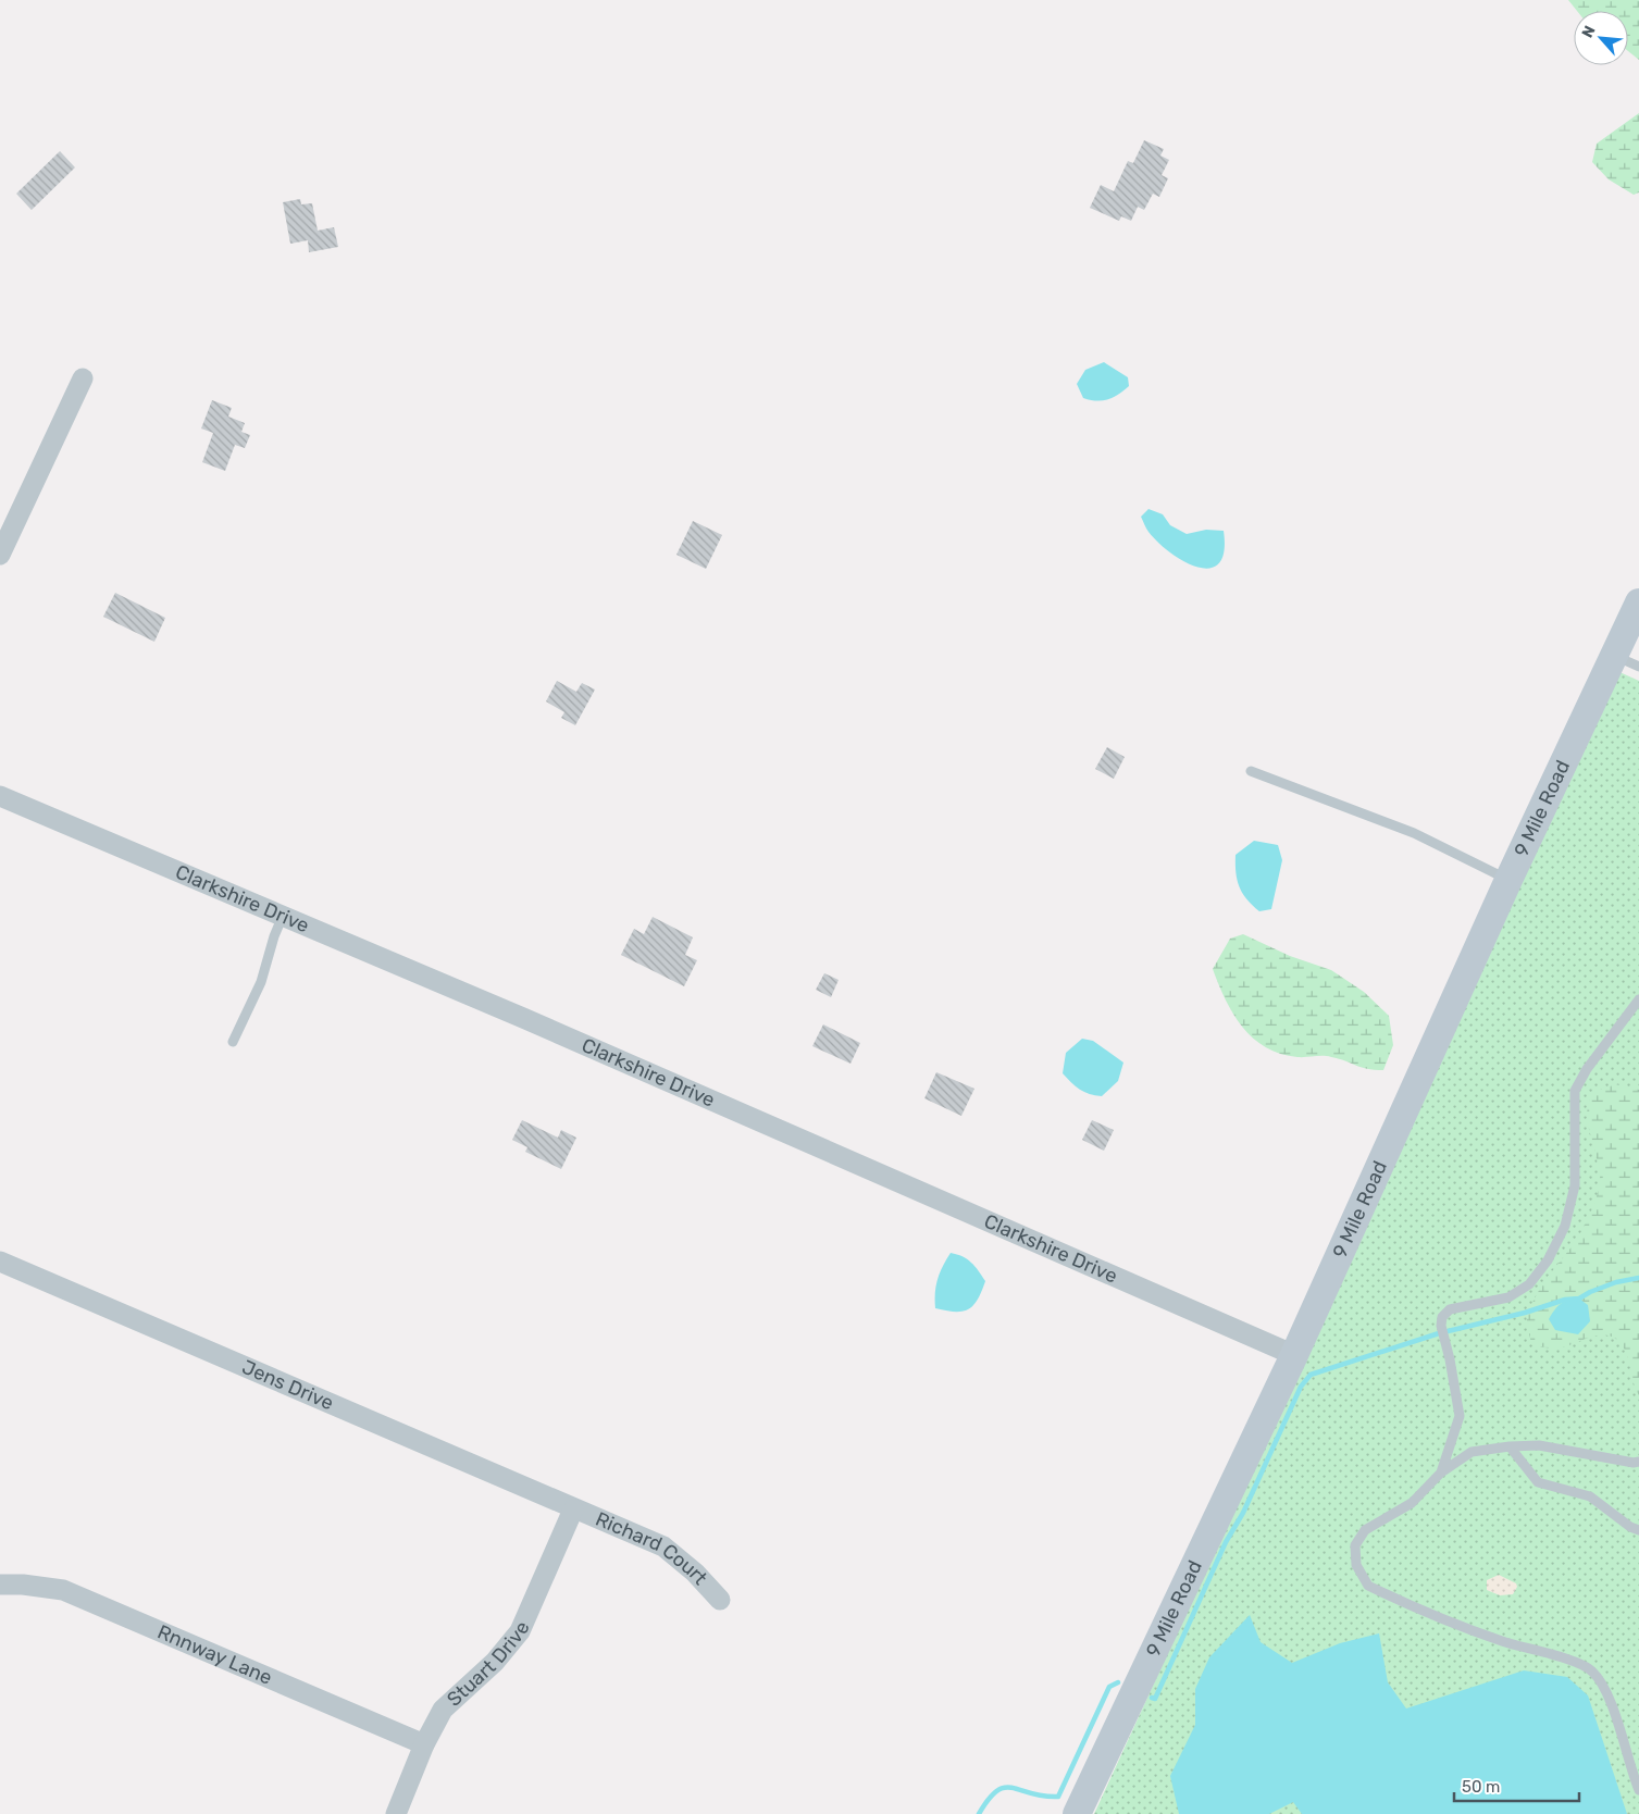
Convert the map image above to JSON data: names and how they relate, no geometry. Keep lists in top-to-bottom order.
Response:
{
  "streets": {
    "street": [
      "9 Mile Road",
      "Clarkshire Drive",
      "Jens Drive",
      "Richard Court",
      "Rnnway Lane",
      "Stuart Drive"
    ]
  },
  "crossings": [
    ["9 Mile Road", "Clarkshire Drive"],
    ["Jens Drive", "Richard Court"],
    ["Jens Drive", "Stuart Drive"],
    ["Richard Court", "Stuart Drive"],
    ["Rnnway Lane", "Stuart Drive"]
  ],
  "scale_bar": "50 m",
  "north": "top left"
}
